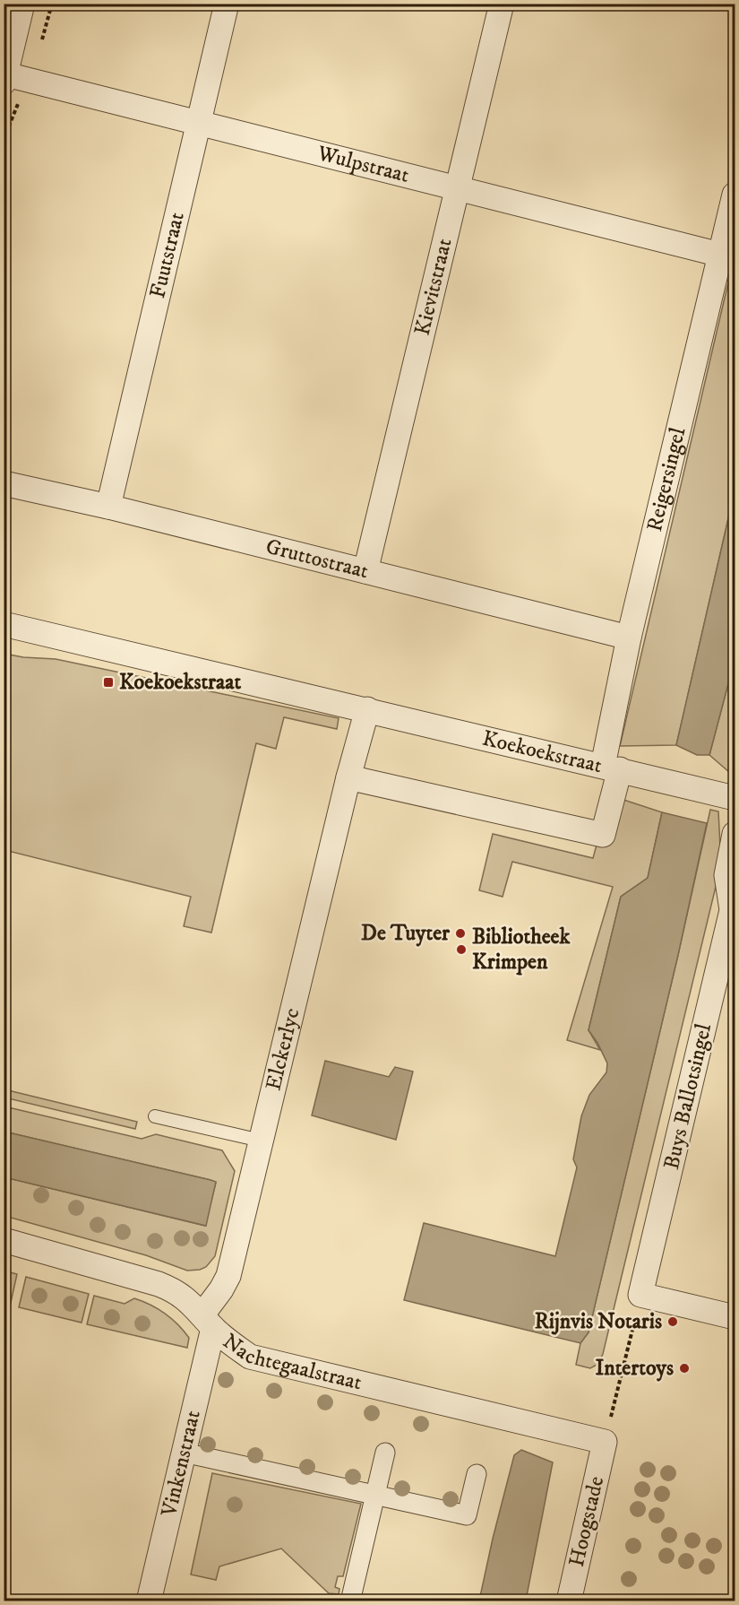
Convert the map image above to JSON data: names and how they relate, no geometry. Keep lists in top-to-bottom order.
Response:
{
  "streets": {
    "street": [
      "Wulpstraat",
      "Fuutstraat",
      "Kievitstraat",
      "Reigersingel",
      "Gruttostraat",
      "Koekoekstraat",
      "Elckerlyc",
      "Buys Ballotsingel",
      "Nachtegaalstraat",
      "Vinkenstraat",
      "Hoogstade"
    ]
  },
  "crossings": [
    ["Wulpstraat", "Fuutstraat"],
    ["Wulpstraat", "Kievitstraat"],
    ["Wulpstraat", "Reigersingel"],
    ["Fuutstraat", "Gruttostraat"],
    ["Kievitstraat", "Gruttostraat"],
    ["Reigersingel", "Gruttostraat"],
    ["Reigersingel", "Koekoekstraat"],
    ["Koekoekstraat", "Elckerlyc"],
    ["Elckerlyc", "Nachtegaalstraat"],
    ["Elckerlyc", "Vinkenstraat"],
    ["Nachtegaalstraat", "Vinkenstraat"],
    ["Nachtegaalstraat", "Hoogstade"]
  ],
  "places": {
    "transit": ["Koekoekstraat"],
    "other": [
      "De Tuyter",
      "Bibliotheek Krimpen",
      "Rijnvis Notaris",
      "Intertoys"
    ]
  }
}
